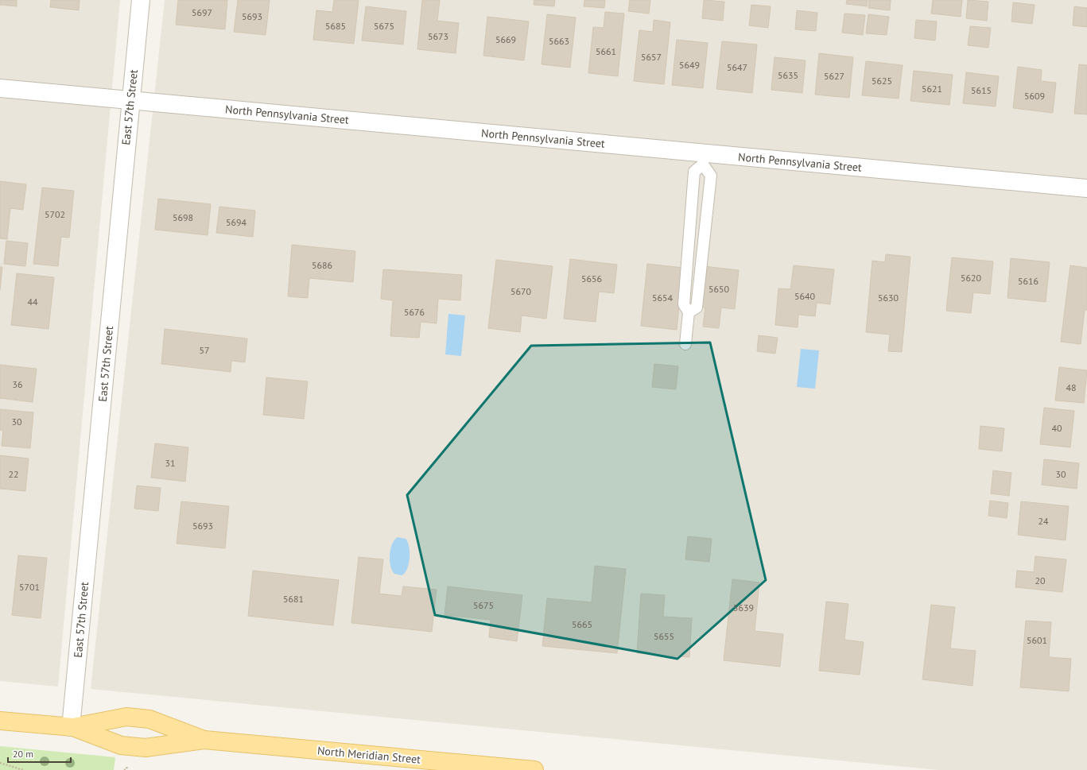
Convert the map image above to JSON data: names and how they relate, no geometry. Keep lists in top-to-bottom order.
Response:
{
  "streets": {
    "main road": ["North Meridian Street"],
    "street": ["East 57th Street", "North Pennsylvania Street"]
  },
  "crossings": [
    ["East 57th Street", "North Pennsylvania Street"],
    ["East 57th Street", "North Meridian Street"]
  ],
  "house_numbers": [
    "5697",
    "5693",
    "5685",
    "5675",
    "5673",
    "5669",
    "5663",
    "5661",
    "5657",
    "5649",
    "5647",
    "5635",
    "5627",
    "5625",
    "5621",
    "5615",
    "5609",
    "5702",
    "5698",
    "5694",
    "5686",
    "5620",
    "5656",
    "5616",
    "5650",
    "5670",
    "5640",
    "5654",
    "5630",
    "44",
    "5676",
    "57",
    "36",
    "48",
    "30",
    "40",
    "31",
    "22",
    "30",
    "24",
    "5693",
    "20",
    "5701",
    "5681",
    "5675",
    "5639",
    "5665",
    "5655",
    "5601"
  ],
  "scale_bar": "20 m"
}
